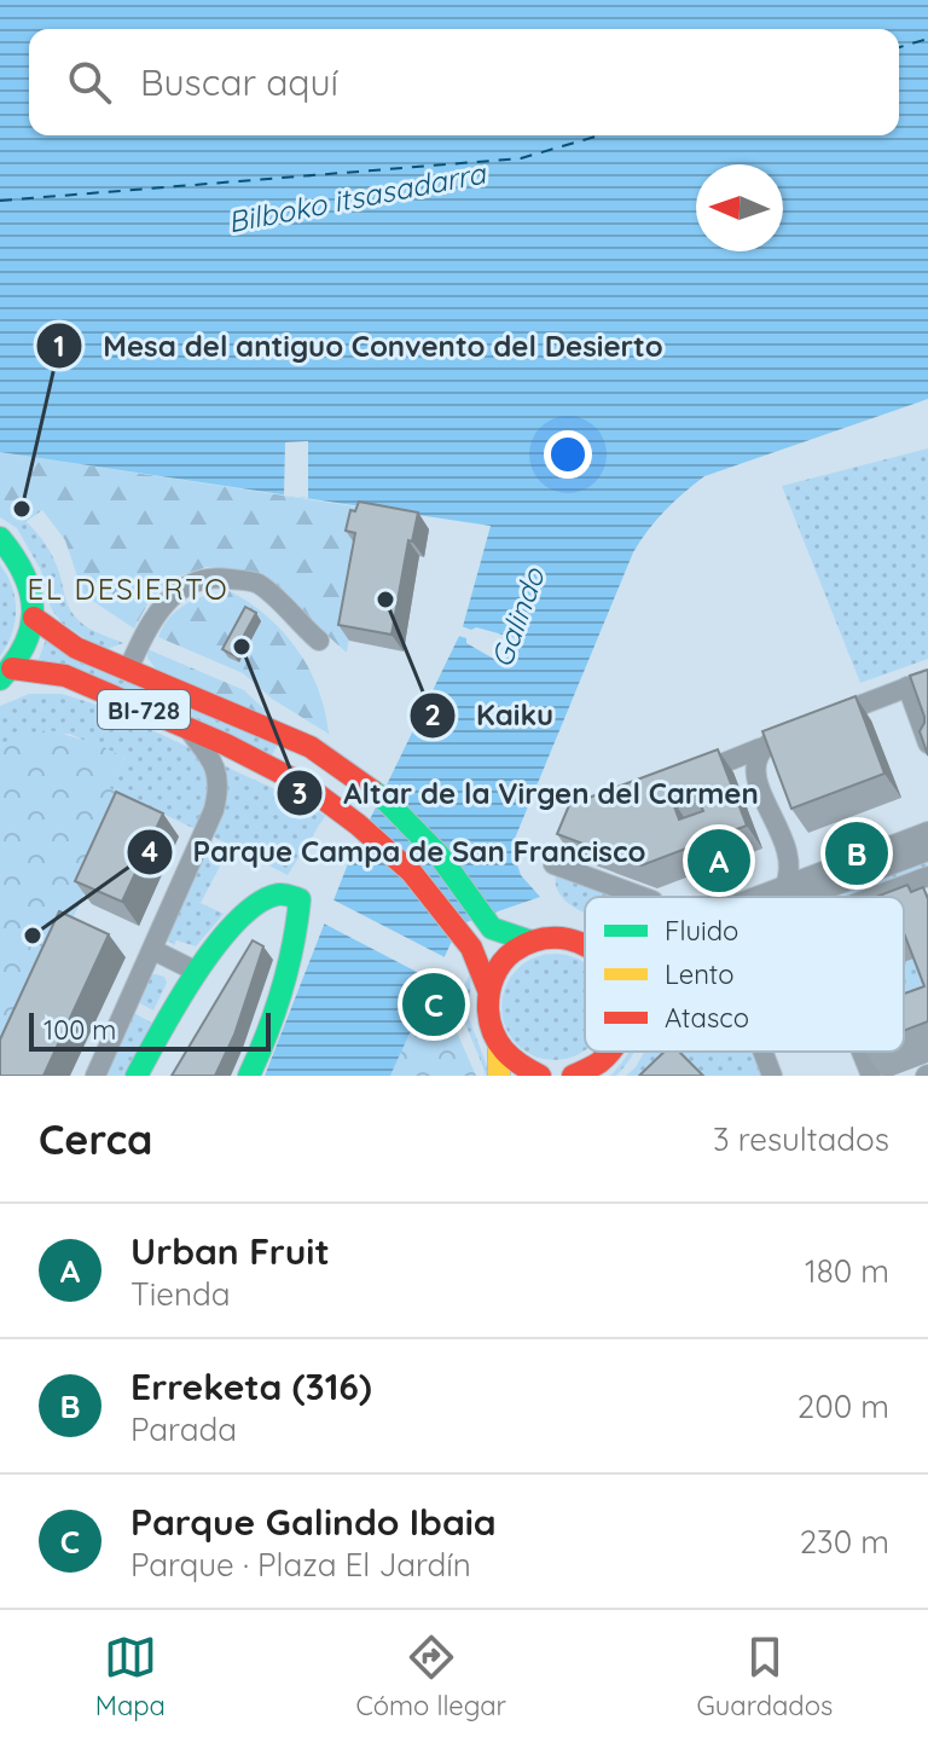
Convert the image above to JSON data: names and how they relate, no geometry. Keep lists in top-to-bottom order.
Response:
{
  "streets": {
    "main road": ["BI-728"]
  },
  "districts": ["EL DESIERTO"],
  "water": ["Bilboko itsasadarra", "Galindo"],
  "places": [
    "Mesa del antiguo Convento del Desierto",
    "Kaiku",
    "Altar de la Virgen del Carmen",
    "Parque Campa de San Francisco"
  ],
  "legend": ["Fluido", "Lento", "Atasco"],
  "scale_bar": "100 m",
  "north": "left",
  "page": {
    "search": "Buscar aquí",
    "pins": ["B", "A", "C"],
    "scale": "100 m",
    "heading": ["Cerca", "3 resultados"],
    "list": [
      {
        "mark": "A",
        "name": "Urban Fruit",
        "note": "Tienda",
        "value": "180 m"
      },
      {
        "mark": "B",
        "name": "Erreketa (316)",
        "note": "Parada",
        "value": "200 m"
      },
      {
        "mark": "C",
        "name": "Parque Galindo Ibaia",
        "note": "Parque · Plaza El Jardín",
        "value": "230 m"
      }
    ],
    "nav": ["Mapa", "Cómo llegar", "Guardados"]
  }
}
